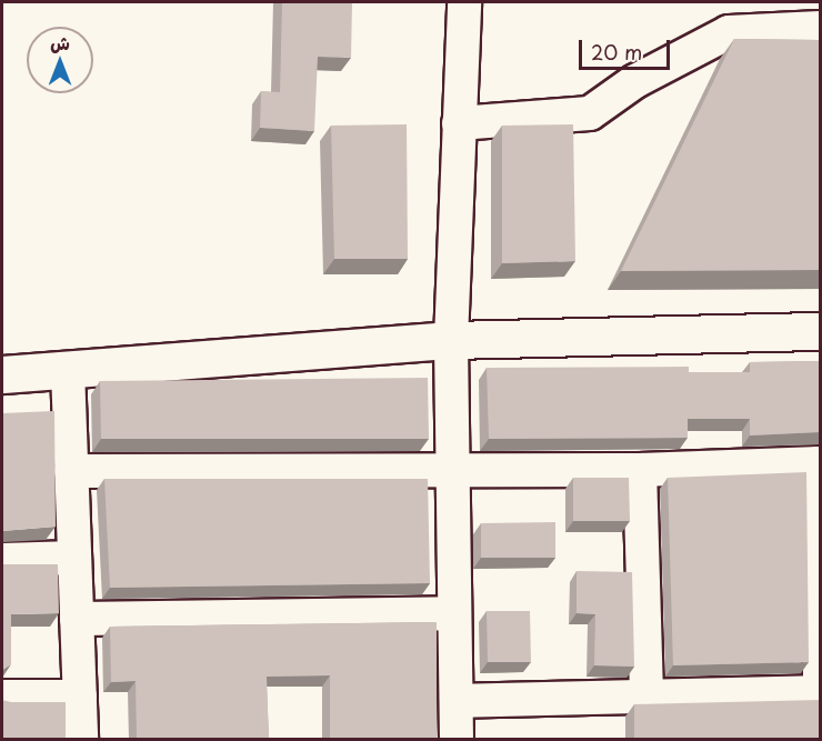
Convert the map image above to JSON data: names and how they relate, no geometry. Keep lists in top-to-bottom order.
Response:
{
  "scale_bar": "20 m",
  "north": "top"
}
